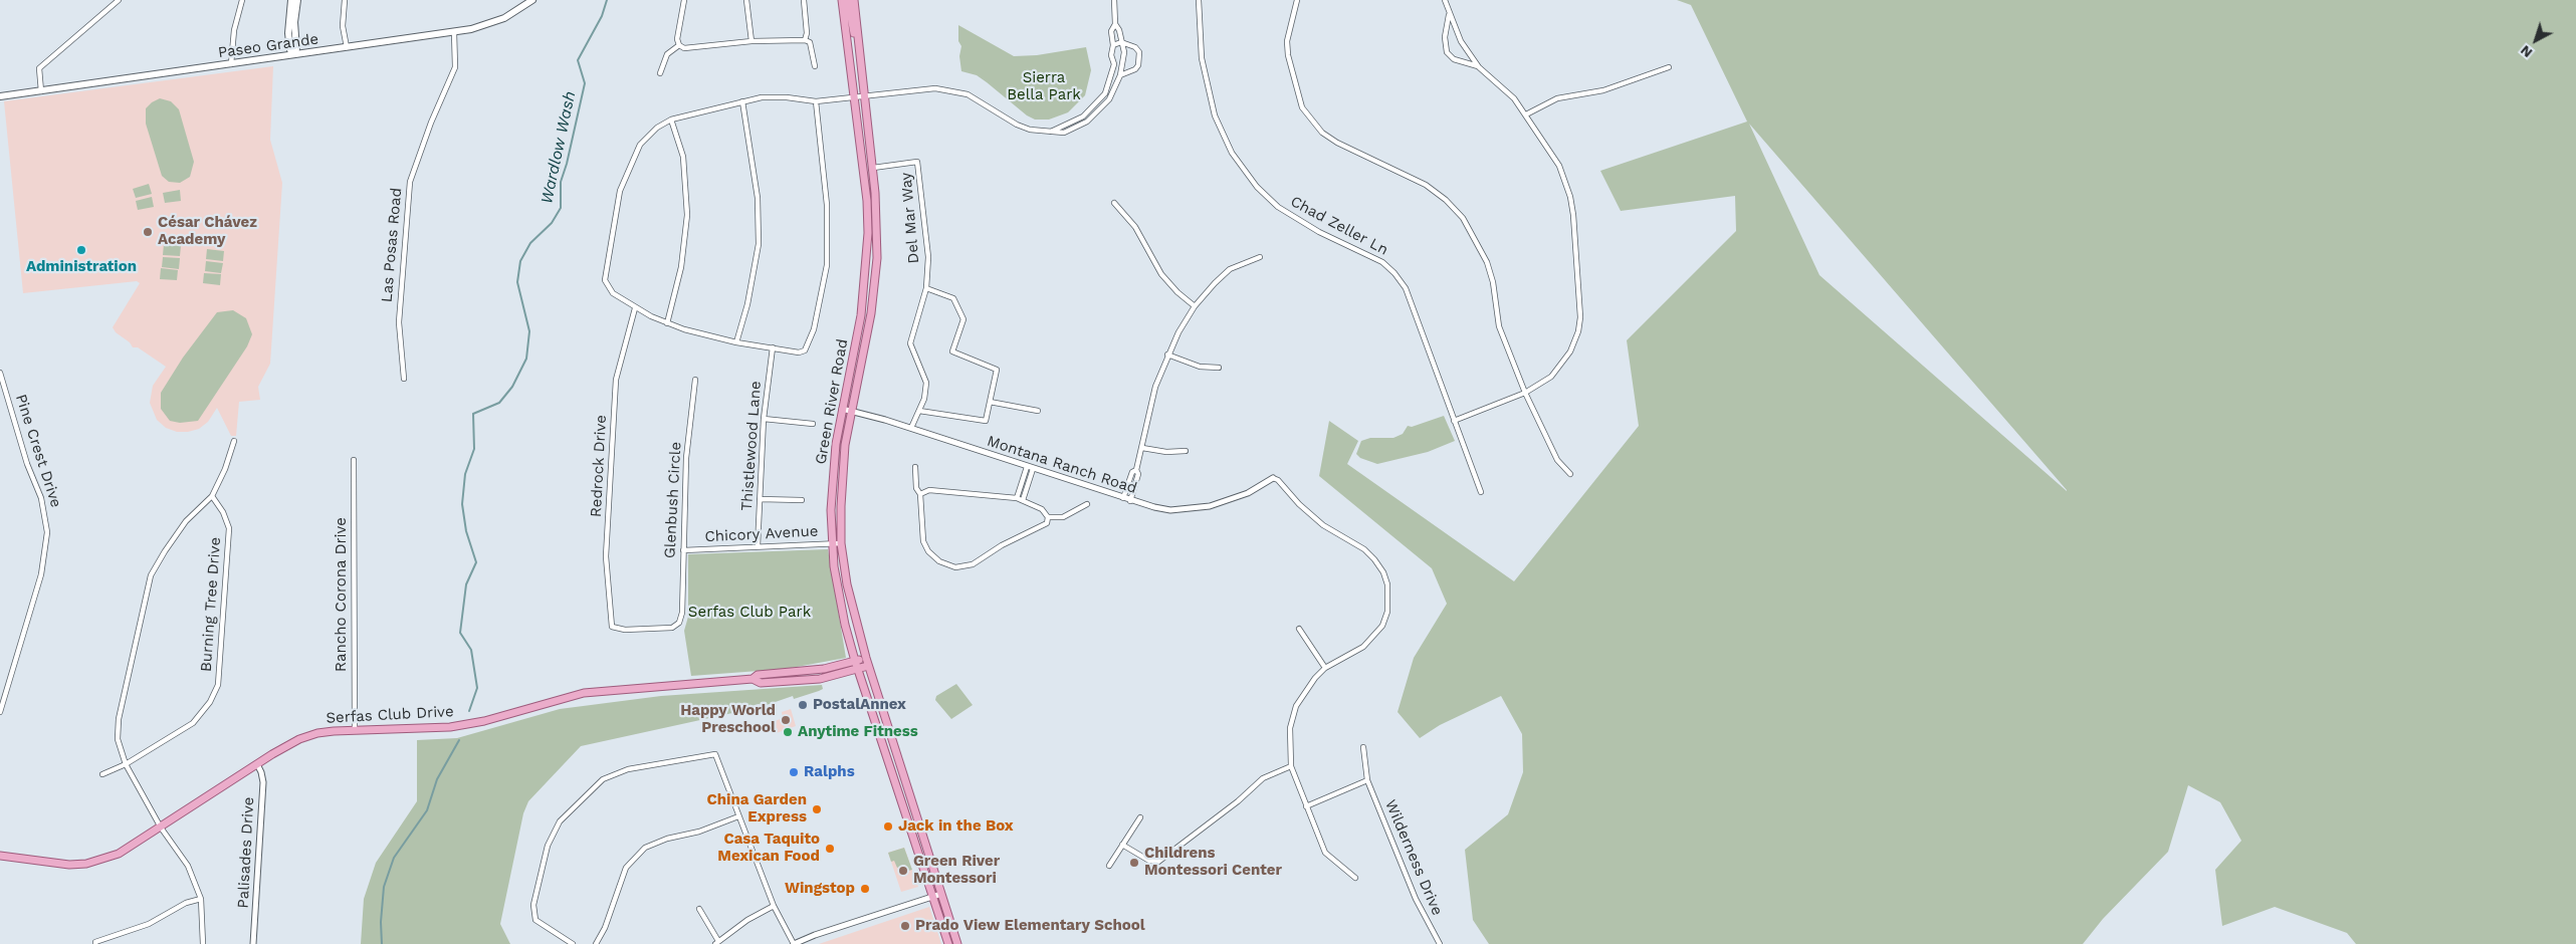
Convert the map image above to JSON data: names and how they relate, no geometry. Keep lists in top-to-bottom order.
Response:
{
  "streets": {
    "main road": ["Paseo Grande", "Green River Road", "Serfas Club Drive"],
    "street": [
      "Del Mar Way",
      "Chad Zeller Ln",
      "Las Posas Road",
      "Thistlewood Lane",
      "Pine Crest Drive",
      "Montana Ranch Road",
      "Redrock Drive",
      "Glenbush Circle",
      "Chicory Avenue",
      "Rancho Corona Drive",
      "Burning Tree Drive",
      "Palisades Drive",
      "Wilderness Drive"
    ]
  },
  "crossings": [
    ["Paseo Grande", "Las Posas Road"],
    ["Del Mar Way", "Green River Road"],
    ["Del Mar Way", "Montana Ranch Road"],
    ["Green River Road", "Montana Ranch Road"],
    ["Green River Road", "Chicory Avenue"],
    ["Green River Road", "Serfas Club Drive"],
    ["Thistlewood Lane", "Chicory Avenue"],
    ["Redrock Drive", "Glenbush Circle"],
    ["Glenbush Circle", "Chicory Avenue"],
    ["Rancho Corona Drive", "Serfas Club Drive"],
    ["Serfas Club Drive", "Palisades Drive"]
  ],
  "water": ["Wardlow Wash"],
  "parks": ["Sierra Bella Park", "Serfas Club Park"],
  "places": [
    "César Chávez Academy",
    "Administration",
    "PostalAnnex",
    "Happy World Preschool",
    "Anytime Fitness",
    "Ralphs",
    "China Garden Express",
    "Jack in the Box",
    "Casa Taquito Mexican Food",
    "Childrens Montessori Center",
    "Green River Montessori",
    "Wingstop",
    "Prado View Elementary School"
  ],
  "north": "bottom left"
}
